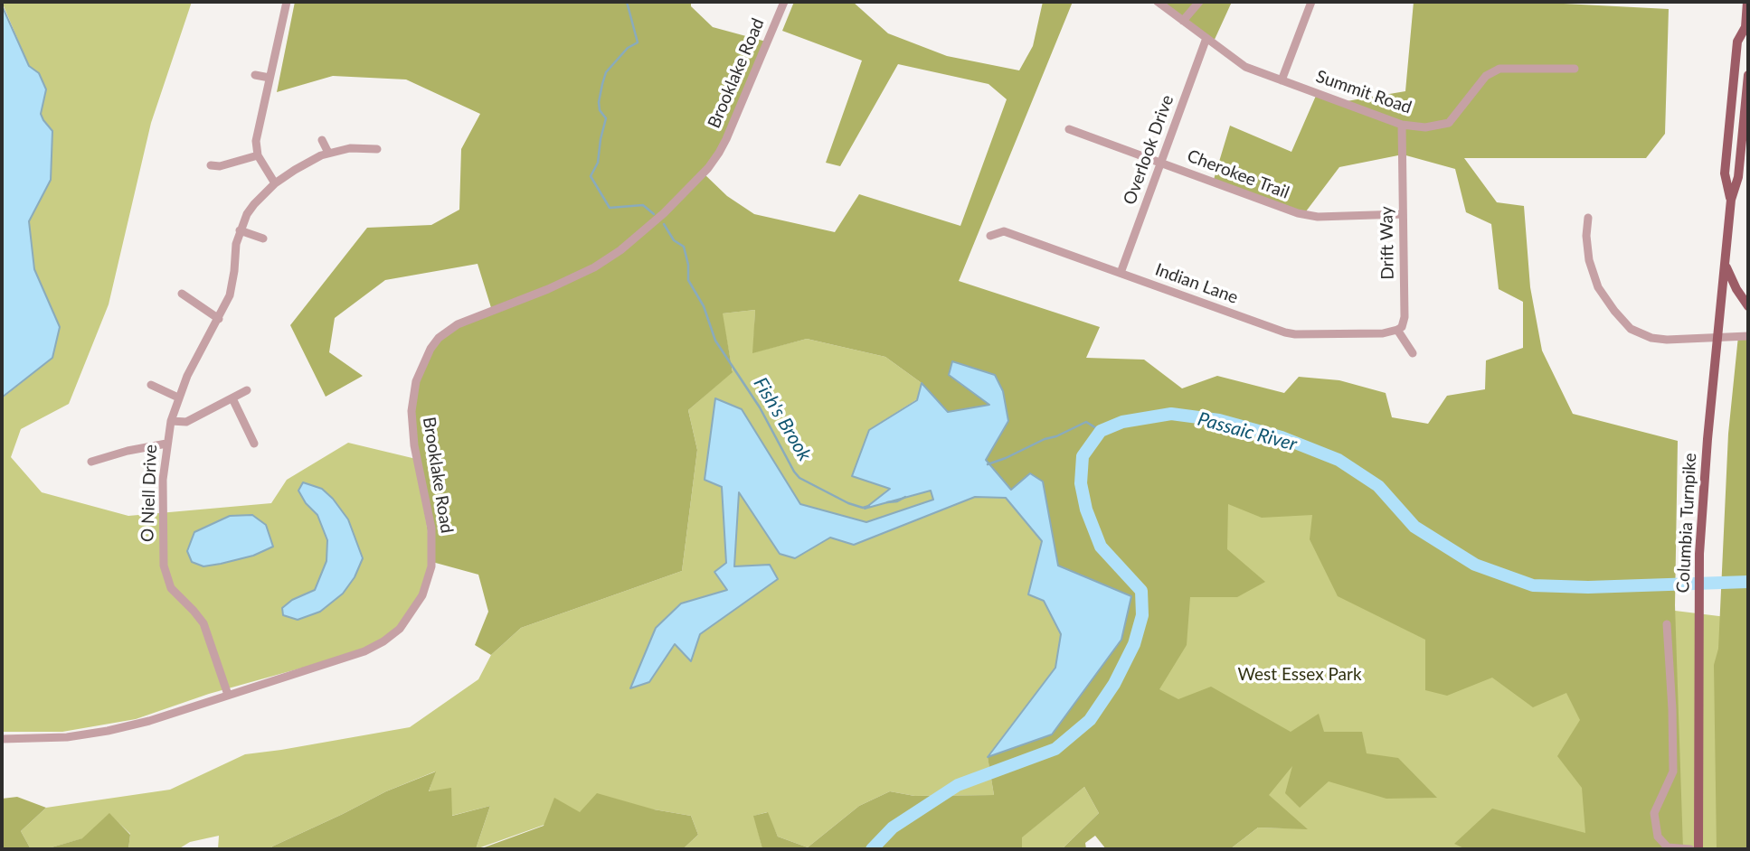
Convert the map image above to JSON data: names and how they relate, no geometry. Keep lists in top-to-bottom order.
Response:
{
  "streets": {
    "main road": ["Columbia Turnpike"],
    "street": [
      "Brooklake Road",
      "Summit Road",
      "Overlook Drive",
      "Cherokee Trail",
      "Drift Way",
      "Indian Lane",
      "O Niell Drive"
    ]
  },
  "crossings": [
    ["Brooklake Road", "O Niell Drive"],
    ["Summit Road", "Overlook Drive"],
    ["Summit Road", "Drift Way"],
    ["Overlook Drive", "Cherokee Trail"],
    ["Overlook Drive", "Indian Lane"],
    ["Cherokee Trail", "Drift Way"],
    ["Drift Way", "Indian Lane"]
  ],
  "water": ["Fish's Brook", "Passaic River"],
  "parks": ["West Essex Park"]
}
